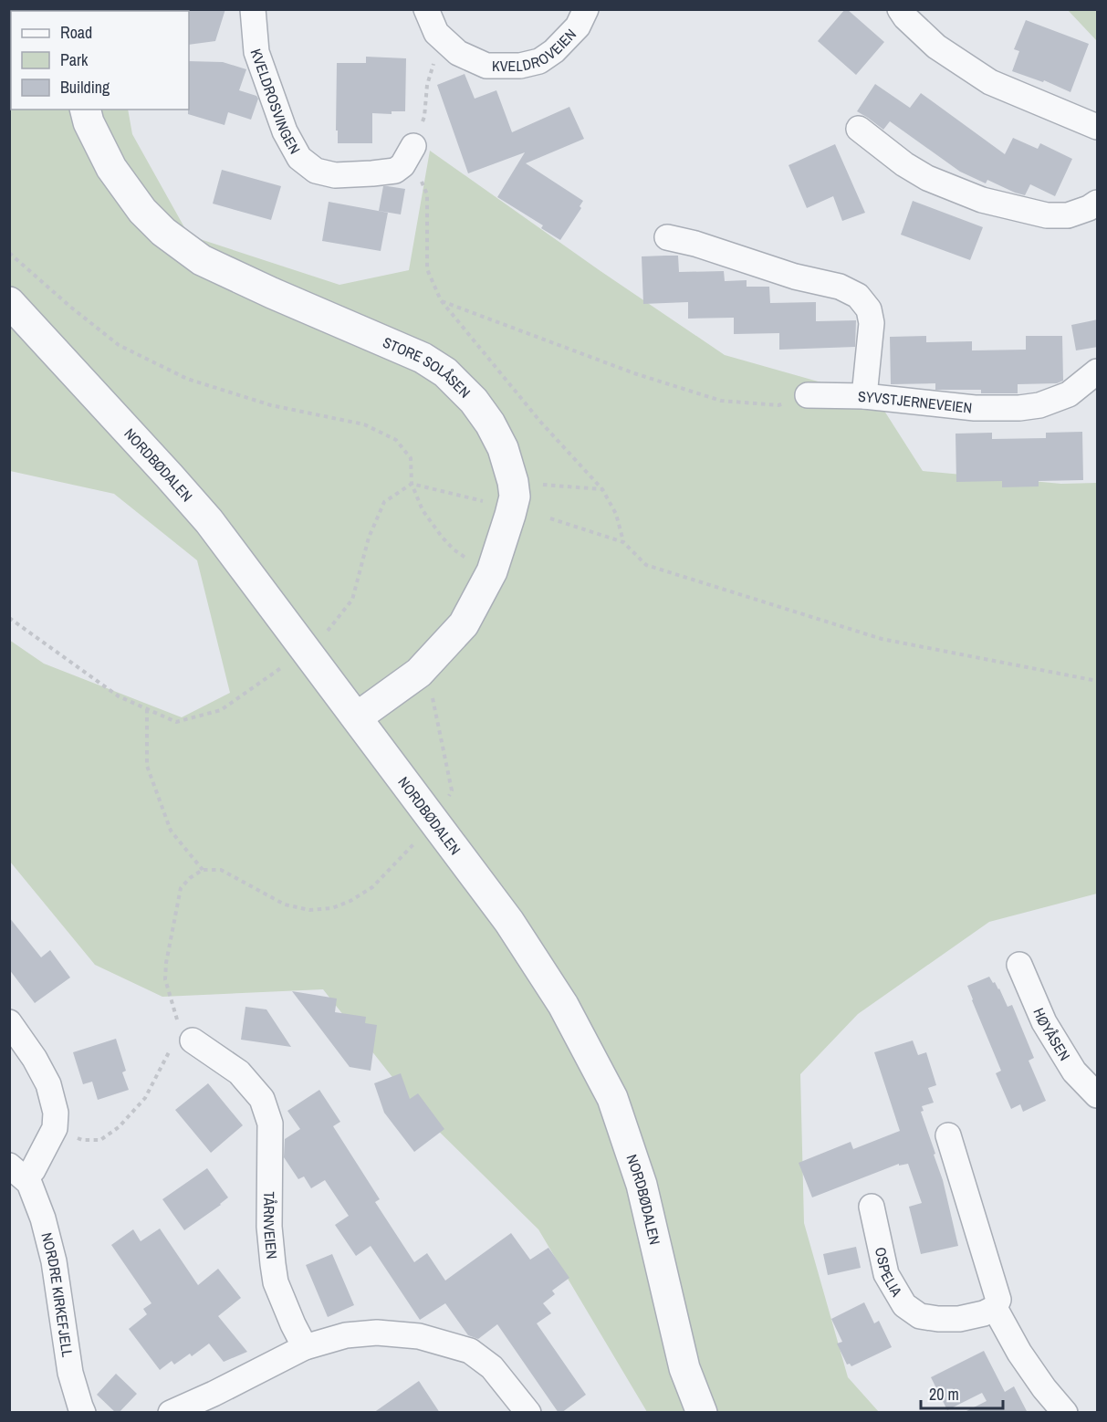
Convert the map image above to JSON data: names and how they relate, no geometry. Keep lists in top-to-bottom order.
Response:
{
  "streets": {
    "street": [
      "KVELDROVEIEN",
      "KVELDROSVINGEN",
      "STORE SOLÅSEN",
      "SYVSTJERNEVEIEN",
      "NORDBØDALEN",
      "HØYÅSEN",
      "TÅRNVEIEN",
      "OSPELIA",
      "NORDRE KIRKEFJELL"
    ]
  },
  "crossings": [
    ["STORE SOLÅSEN", "NORDBØDALEN"]
  ],
  "legend": ["Road", "Park", "Building"],
  "scale_bar": "20 m"
}
